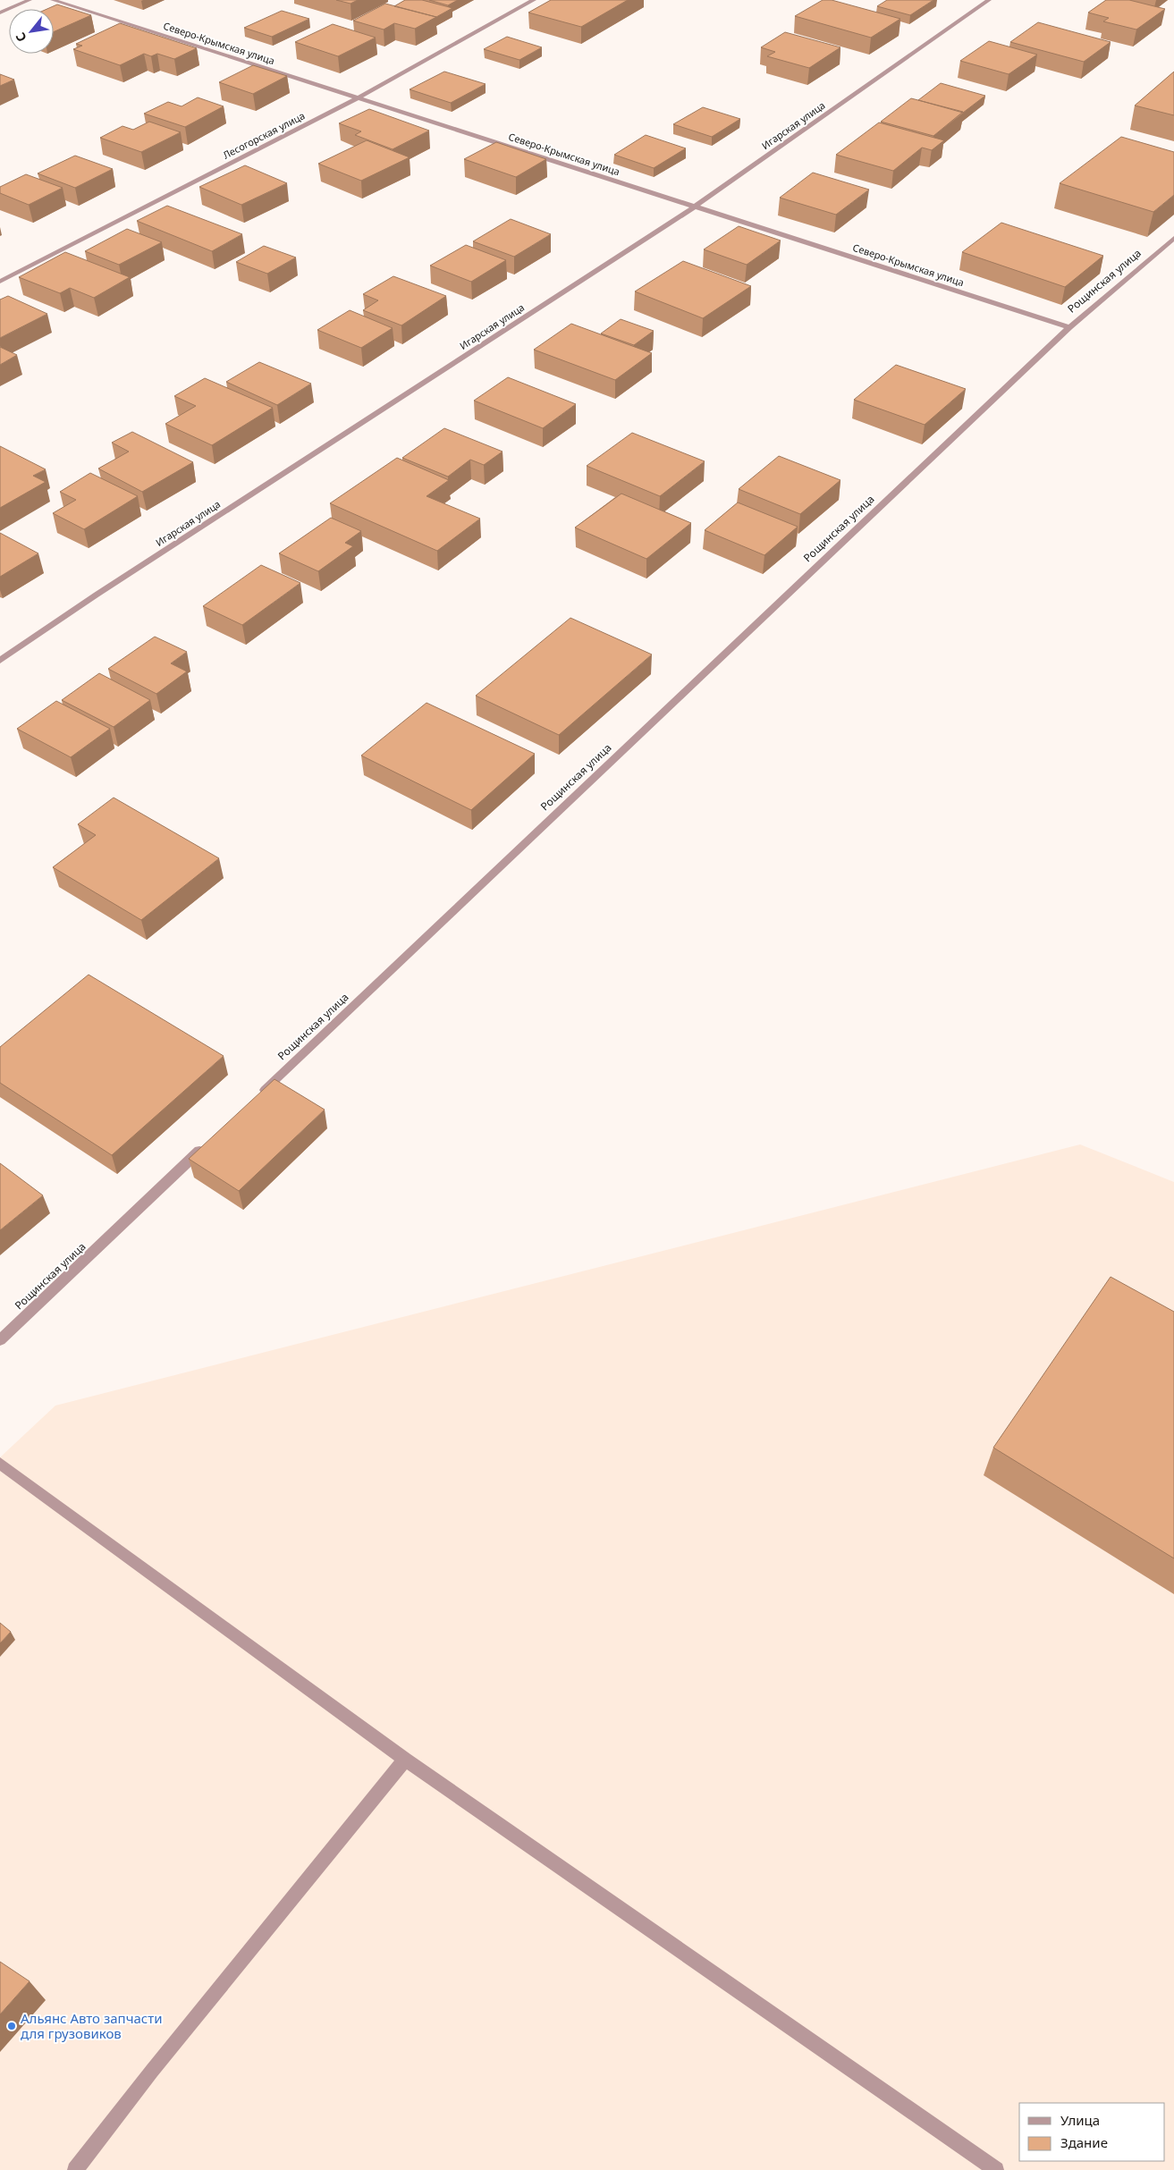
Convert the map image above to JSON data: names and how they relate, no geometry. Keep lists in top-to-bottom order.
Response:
{
  "streets": {
    "street": [
      "Северо-Крымская улица",
      "Игарская улица",
      "Лесогорская улица",
      "Рощинская улица"
    ]
  },
  "crossings": [
    ["Северо-Крымская улица", "Игарская улица"],
    ["Северо-Крымская улица", "Лесогорская улица"],
    ["Северо-Крымская улица", "Рощинская улица"]
  ],
  "places": ["Альянс Авто запчасти для грузовиков"],
  "legend": ["Улица", "Здание"],
  "north": "bottom left"
}
